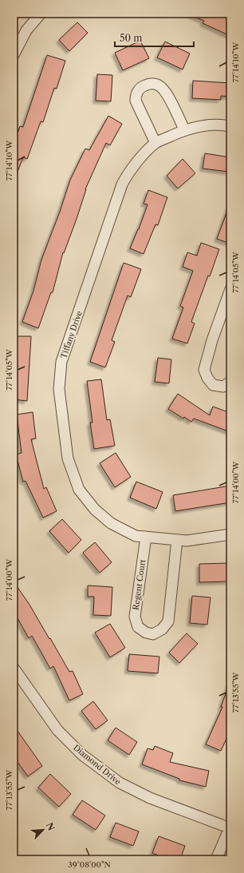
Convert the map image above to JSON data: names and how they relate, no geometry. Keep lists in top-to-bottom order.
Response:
{
  "streets": {
    "street": ["Tiffany Drive", "Regent Court", "Diamond Drive"]
  },
  "crossings": [
    ["Tiffany Drive", "Regent Court"]
  ],
  "scale_bar": "50 m",
  "north": "top right",
  "coordinates": [
    "77°14'10\"W",
    "77°14'05\"W",
    "77°14'00\"W",
    "77°13'55\"W",
    "39°08'00\"N"
  ]
}
